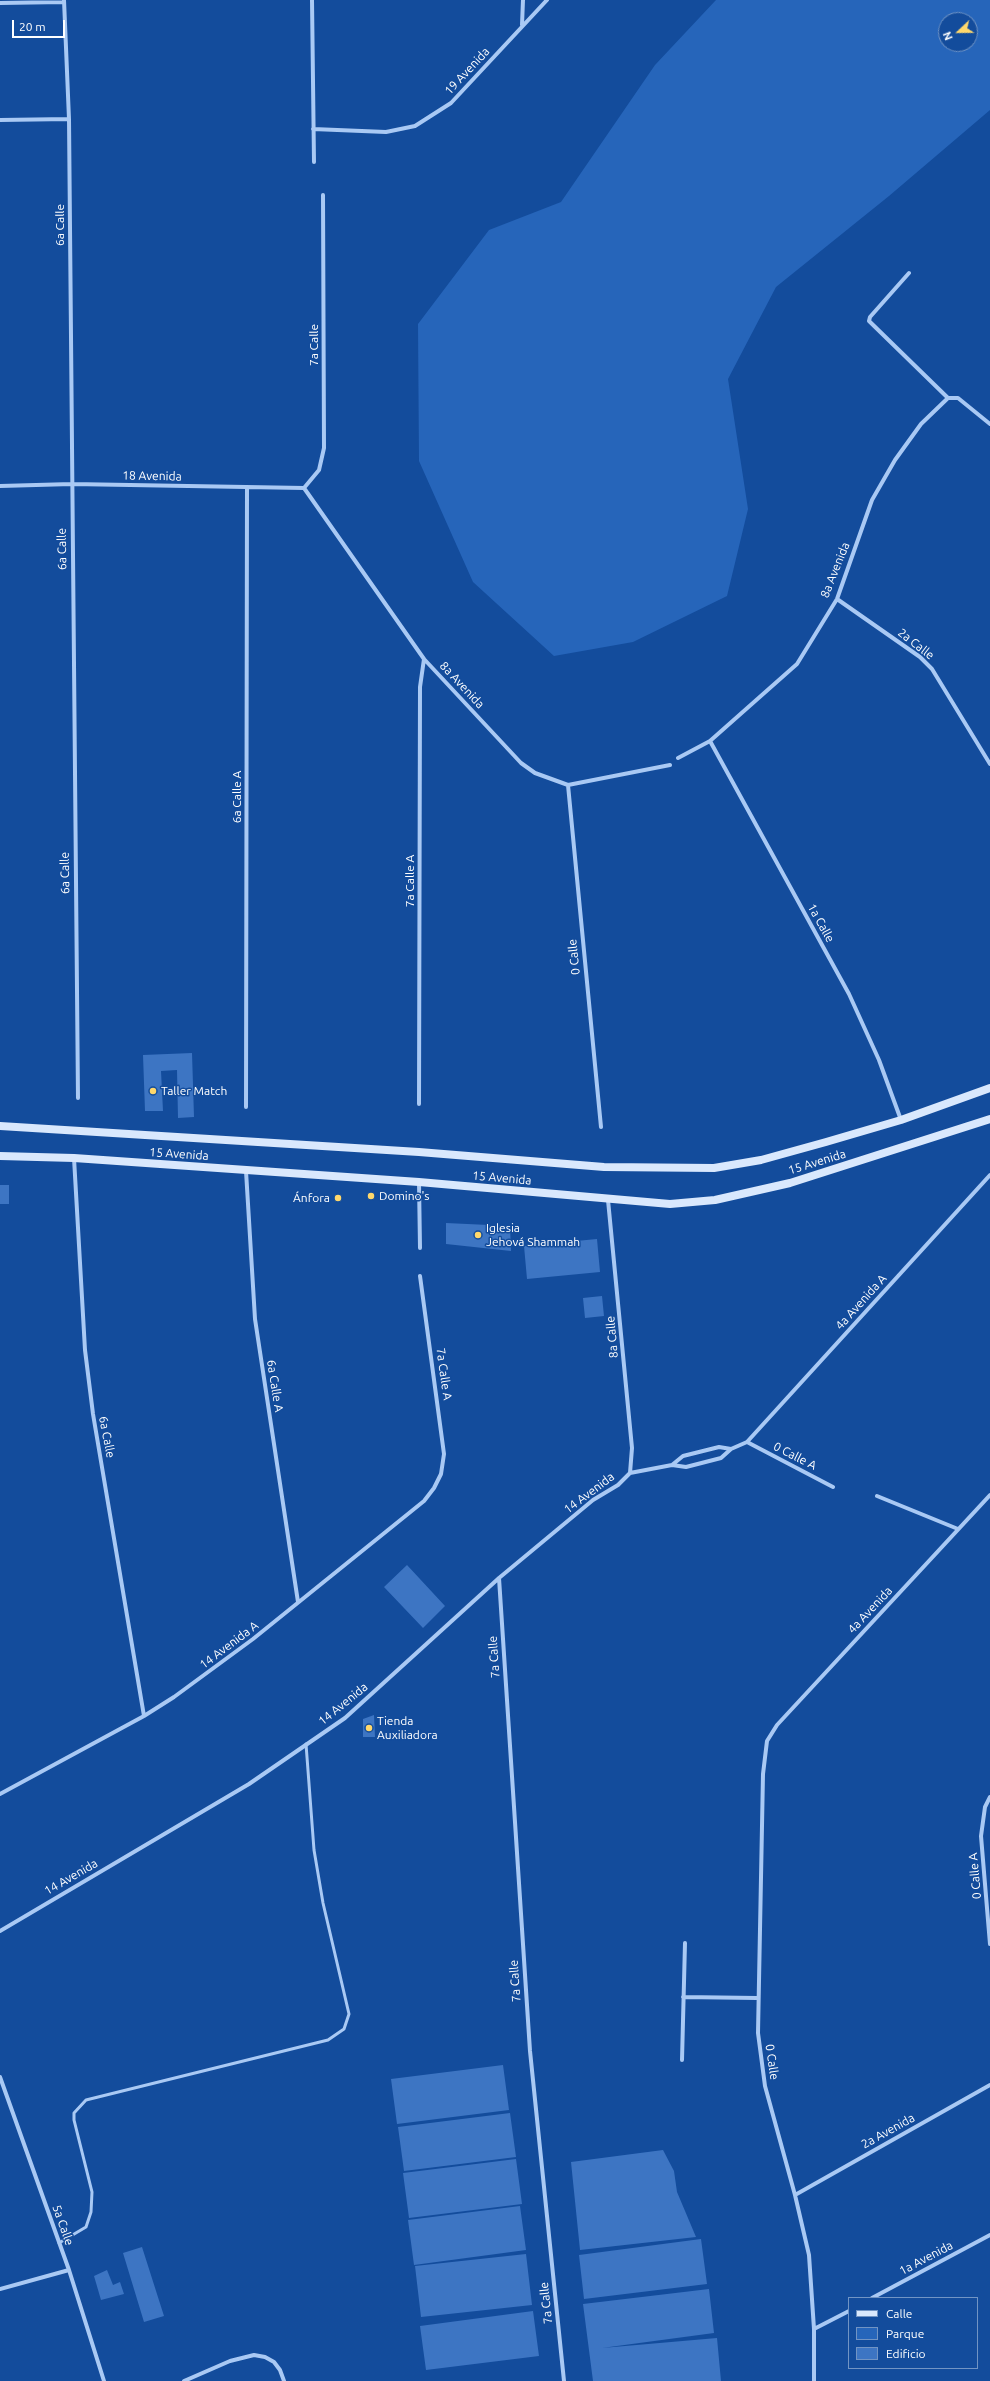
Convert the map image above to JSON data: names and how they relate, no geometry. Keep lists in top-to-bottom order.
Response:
{
  "streets": {
    "main road": ["15 Avenida"],
    "street": [
      "19 Avenida",
      "6a Calle",
      "7a Calle",
      "18 Avenida",
      "8a Avenida",
      "2a Calle",
      "6a Calle A",
      "7a Calle A",
      "1a Calle",
      "0 Calle",
      "4a Avenida A",
      "8a Calle",
      "0 Calle A",
      "14 Avenida",
      "4a Avenida",
      "14 Avenida A",
      "2a Avenida",
      "5a Calle",
      "1a Avenida"
    ]
  },
  "crossings": [
    ["6a Calle", "18 Avenida"],
    ["6a Calle", "15 Avenida"],
    ["6a Calle", "14 Avenida A"],
    ["7a Calle", "18 Avenida"],
    ["7a Calle", "8a Avenida"],
    ["7a Calle", "14 Avenida"],
    ["18 Avenida", "8a Avenida"],
    ["18 Avenida", "6a Calle A"],
    ["8a Avenida", "2a Calle"],
    ["8a Avenida", "7a Calle A"],
    ["8a Avenida", "1a Calle"],
    ["8a Avenida", "0 Calle"],
    ["6a Calle A", "15 Avenida"],
    ["6a Calle A", "14 Avenida A"],
    ["7a Calle A", "14 Avenida A"],
    ["1a Calle", "15 Avenida"],
    ["0 Calle", "4a Avenida"],
    ["0 Calle", "2a Avenida"],
    ["15 Avenida", "8a Calle"],
    ["4a Avenida A", "0 Calle A"],
    ["4a Avenida A", "14 Avenida"],
    ["8a Calle", "14 Avenida"],
    ["0 Calle A", "14 Avenida"]
  ],
  "places": [
    "Taller Match",
    "Domino's",
    "Ánfora",
    "Iglesia Jehová Shammah",
    "Tienda Auxiliadora"
  ],
  "legend": ["Calle", "Parque", "Edificio"],
  "scale_bar": "20 m",
  "north": "left"
}
